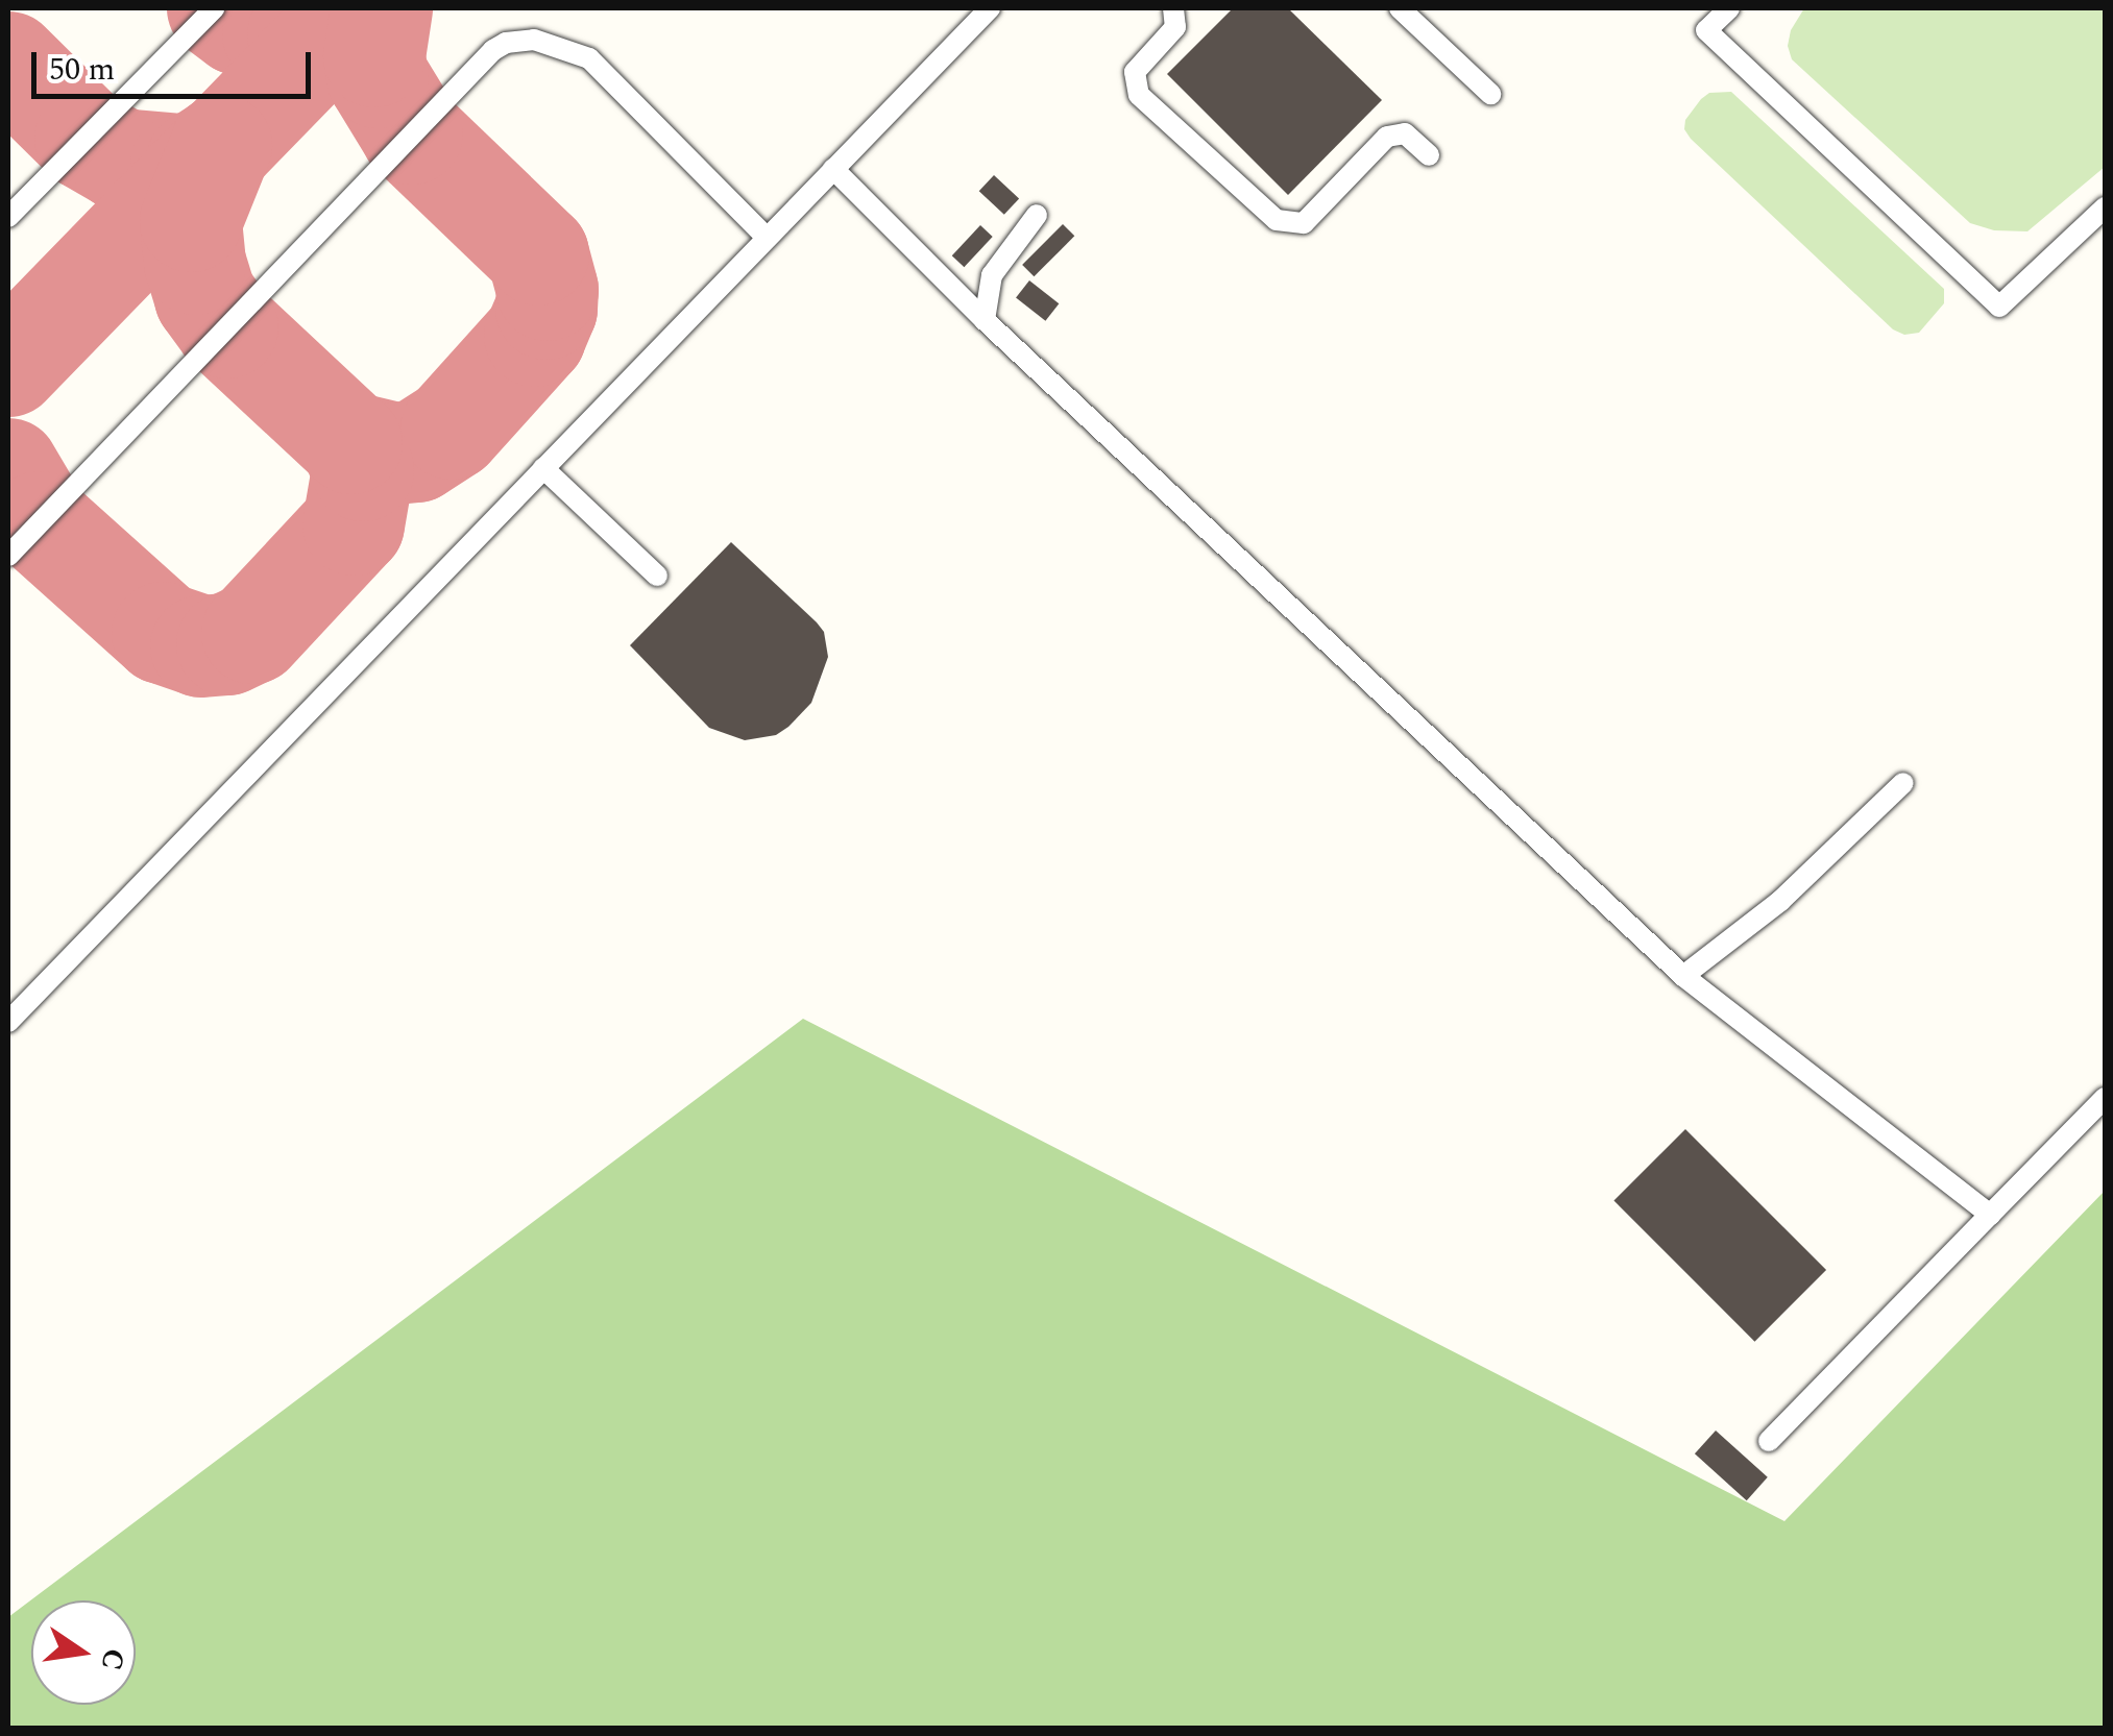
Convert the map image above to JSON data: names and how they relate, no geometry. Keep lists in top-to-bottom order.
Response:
{
  "scale_bar": "50 m",
  "north": "right"
}
